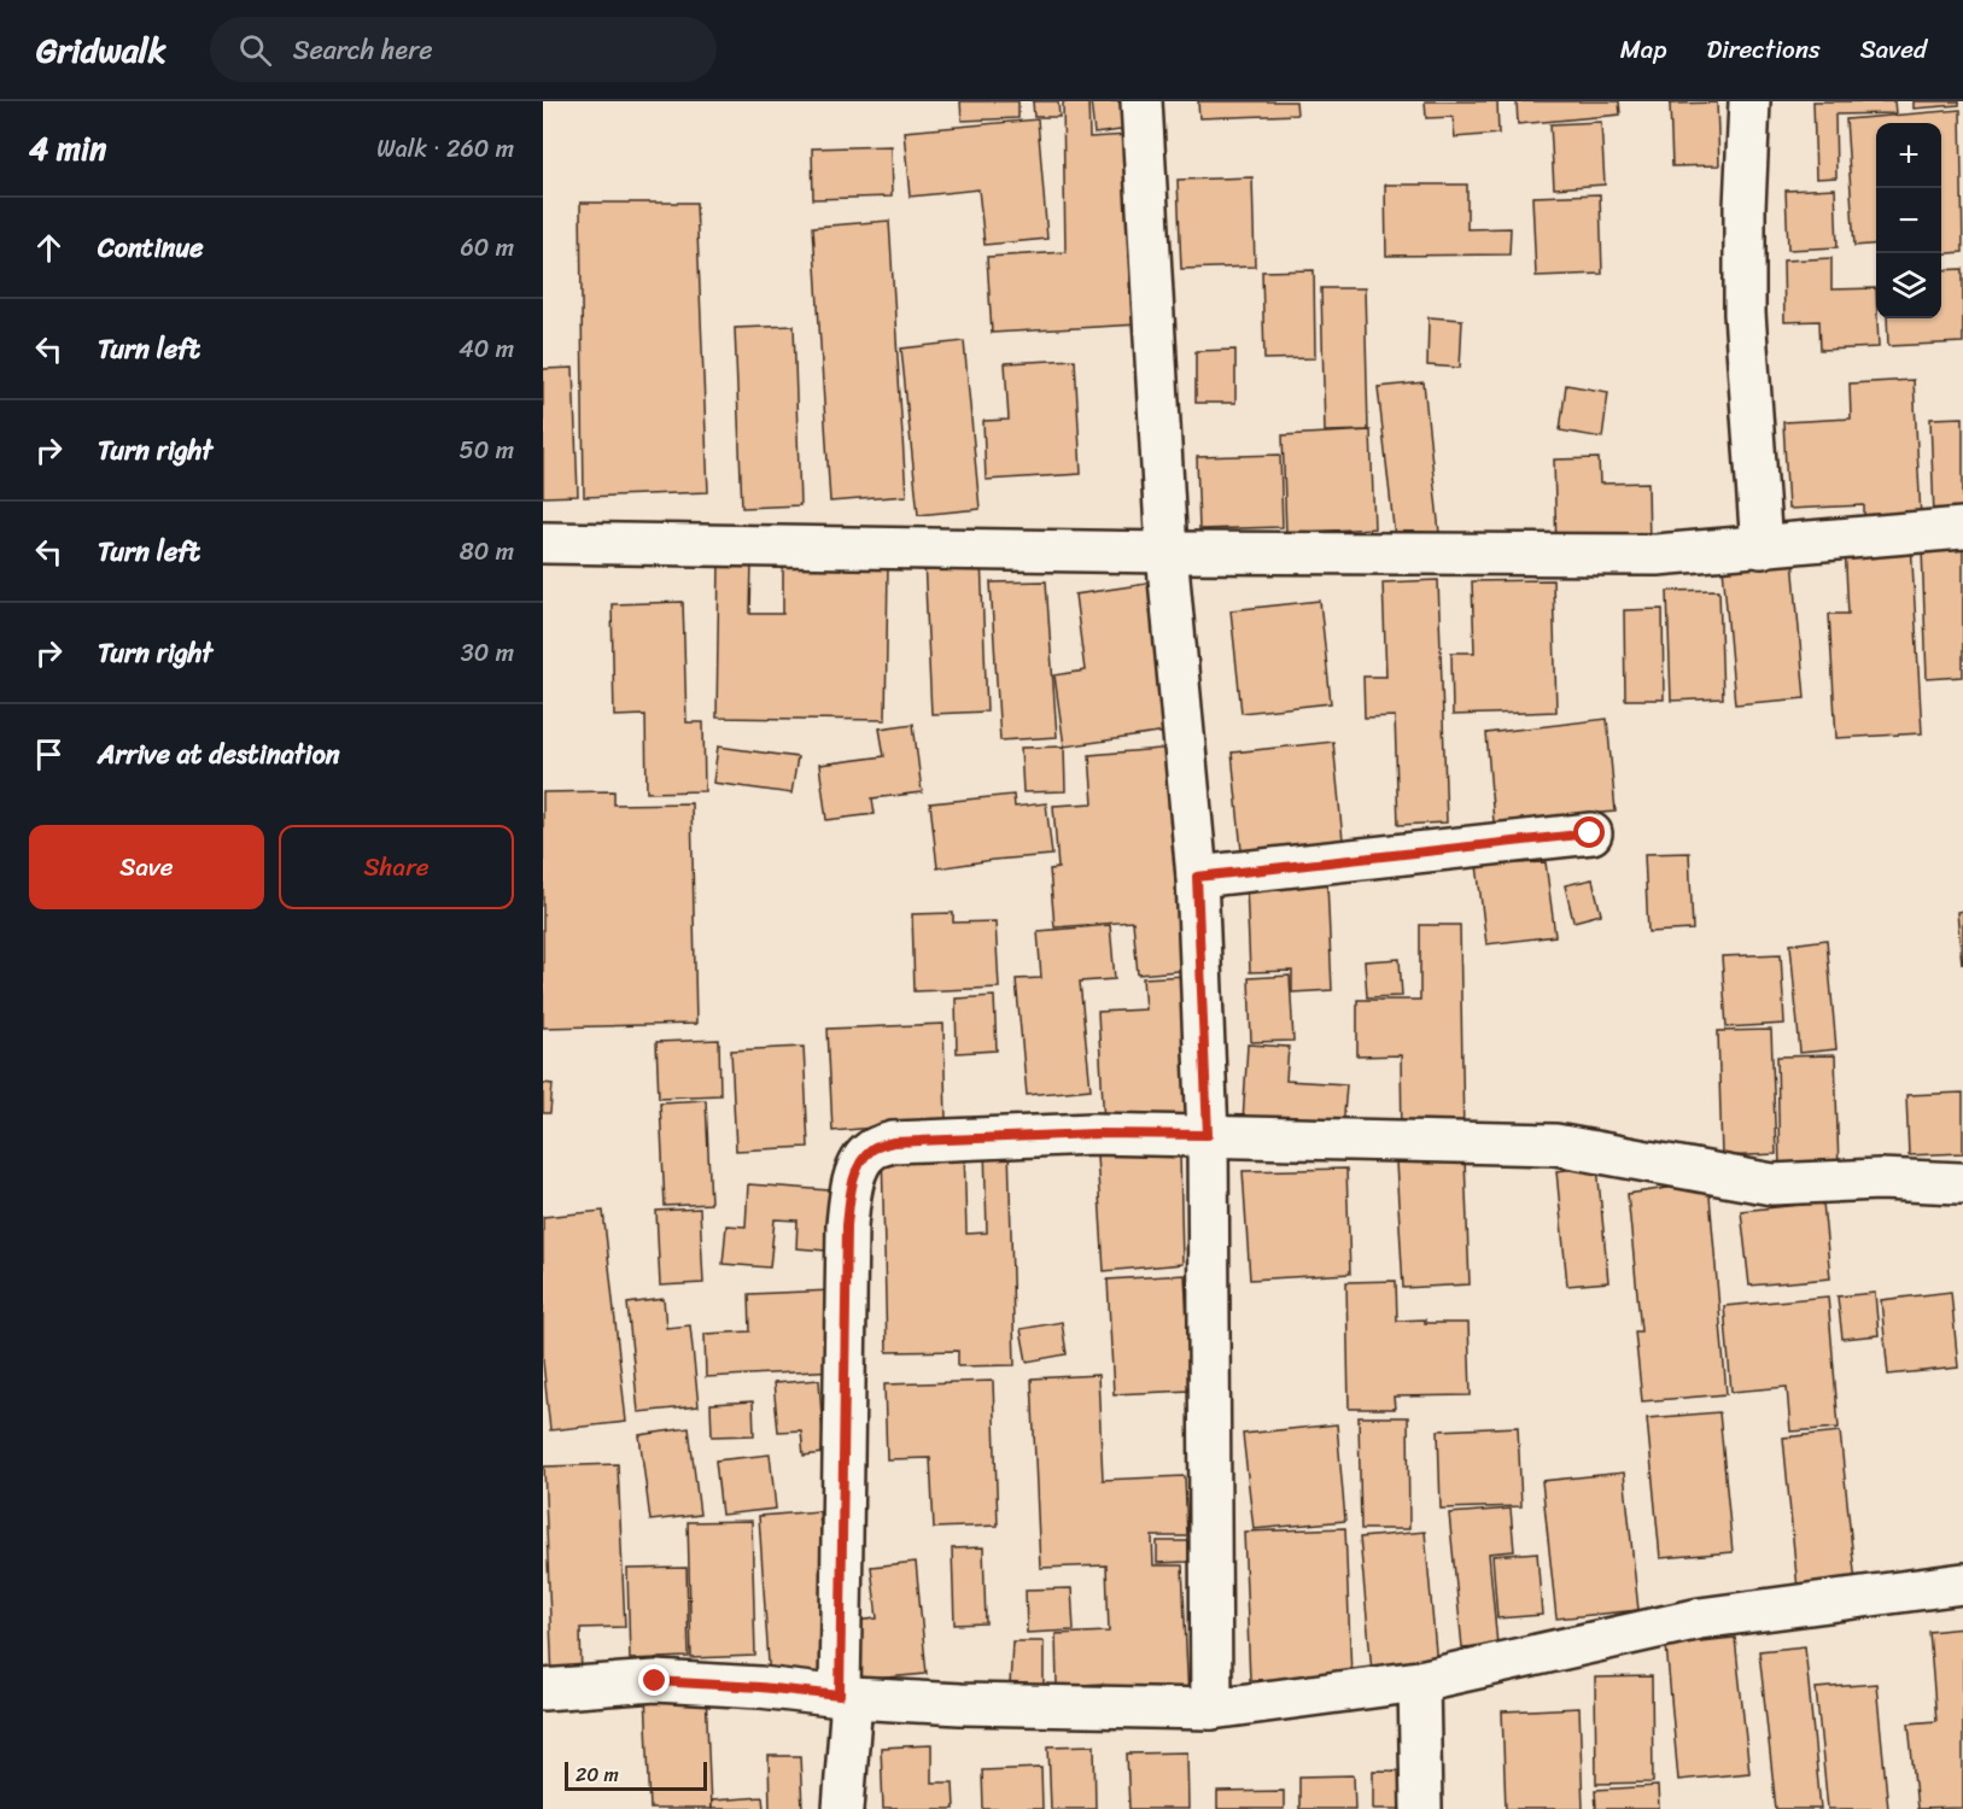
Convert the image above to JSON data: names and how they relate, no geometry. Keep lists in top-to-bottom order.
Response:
{
  "scale_bar": "20 m",
  "page": {
    "header": "Gridwalk",
    "search": "Search here",
    "nav": ["Map", "Directions", "Saved"],
    "heading": ["4 min", "Walk · 260 m"],
    "map_buttons": ["+", "−"],
    "list": [
      ["Continue", "60 m"],
      ["Turn left", "40 m"],
      ["Turn right", "50 m"],
      ["Turn left", "80 m"],
      ["Turn right", "30 m"],
      "Arrive at destination"
    ],
    "buttons": ["Save", "Share"],
    "scale": "20 m"
  }
}
